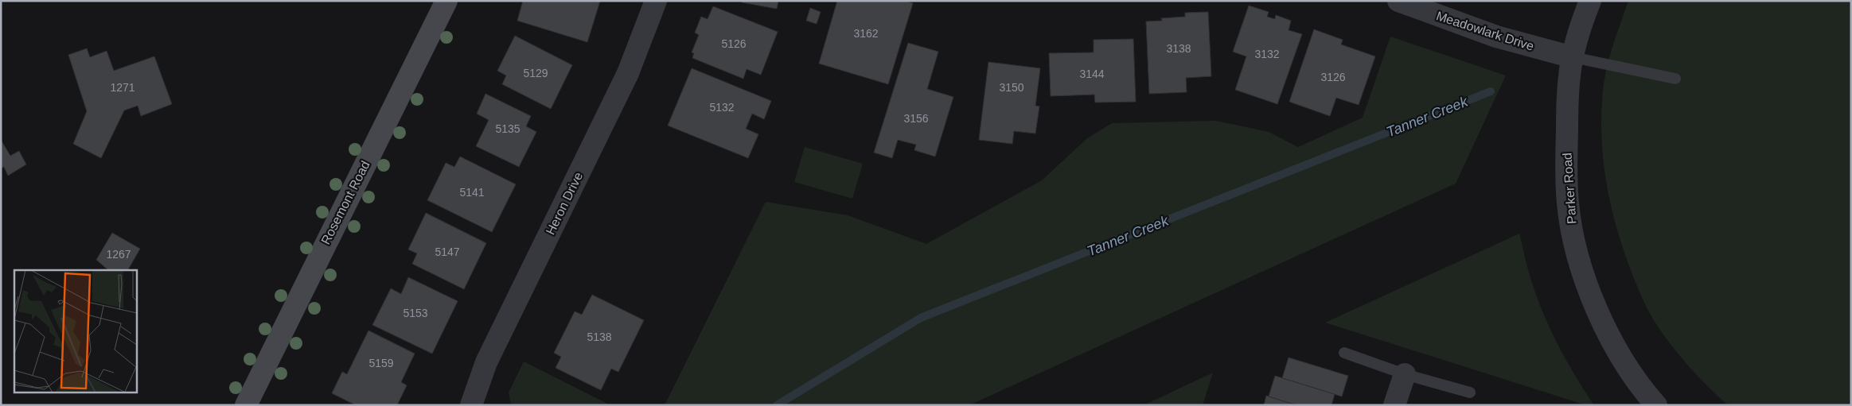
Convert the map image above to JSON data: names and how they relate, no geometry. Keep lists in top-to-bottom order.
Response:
{
  "streets": {
    "main road": ["Rosemont Road"],
    "street": ["Meadowlark Drive", "Parker Road", "Heron Drive"]
  },
  "crossings": [
    ["Meadowlark Drive", "Parker Road"]
  ],
  "water": ["Tanner Creek"],
  "house_numbers": [
    "3162",
    "5126",
    "3138",
    "3132",
    "5129",
    "3144",
    "3126",
    "1271",
    "3150",
    "5132",
    "3156",
    "5135",
    "5141",
    "5147",
    "1267",
    "5153",
    "5138",
    "5159"
  ]
}
